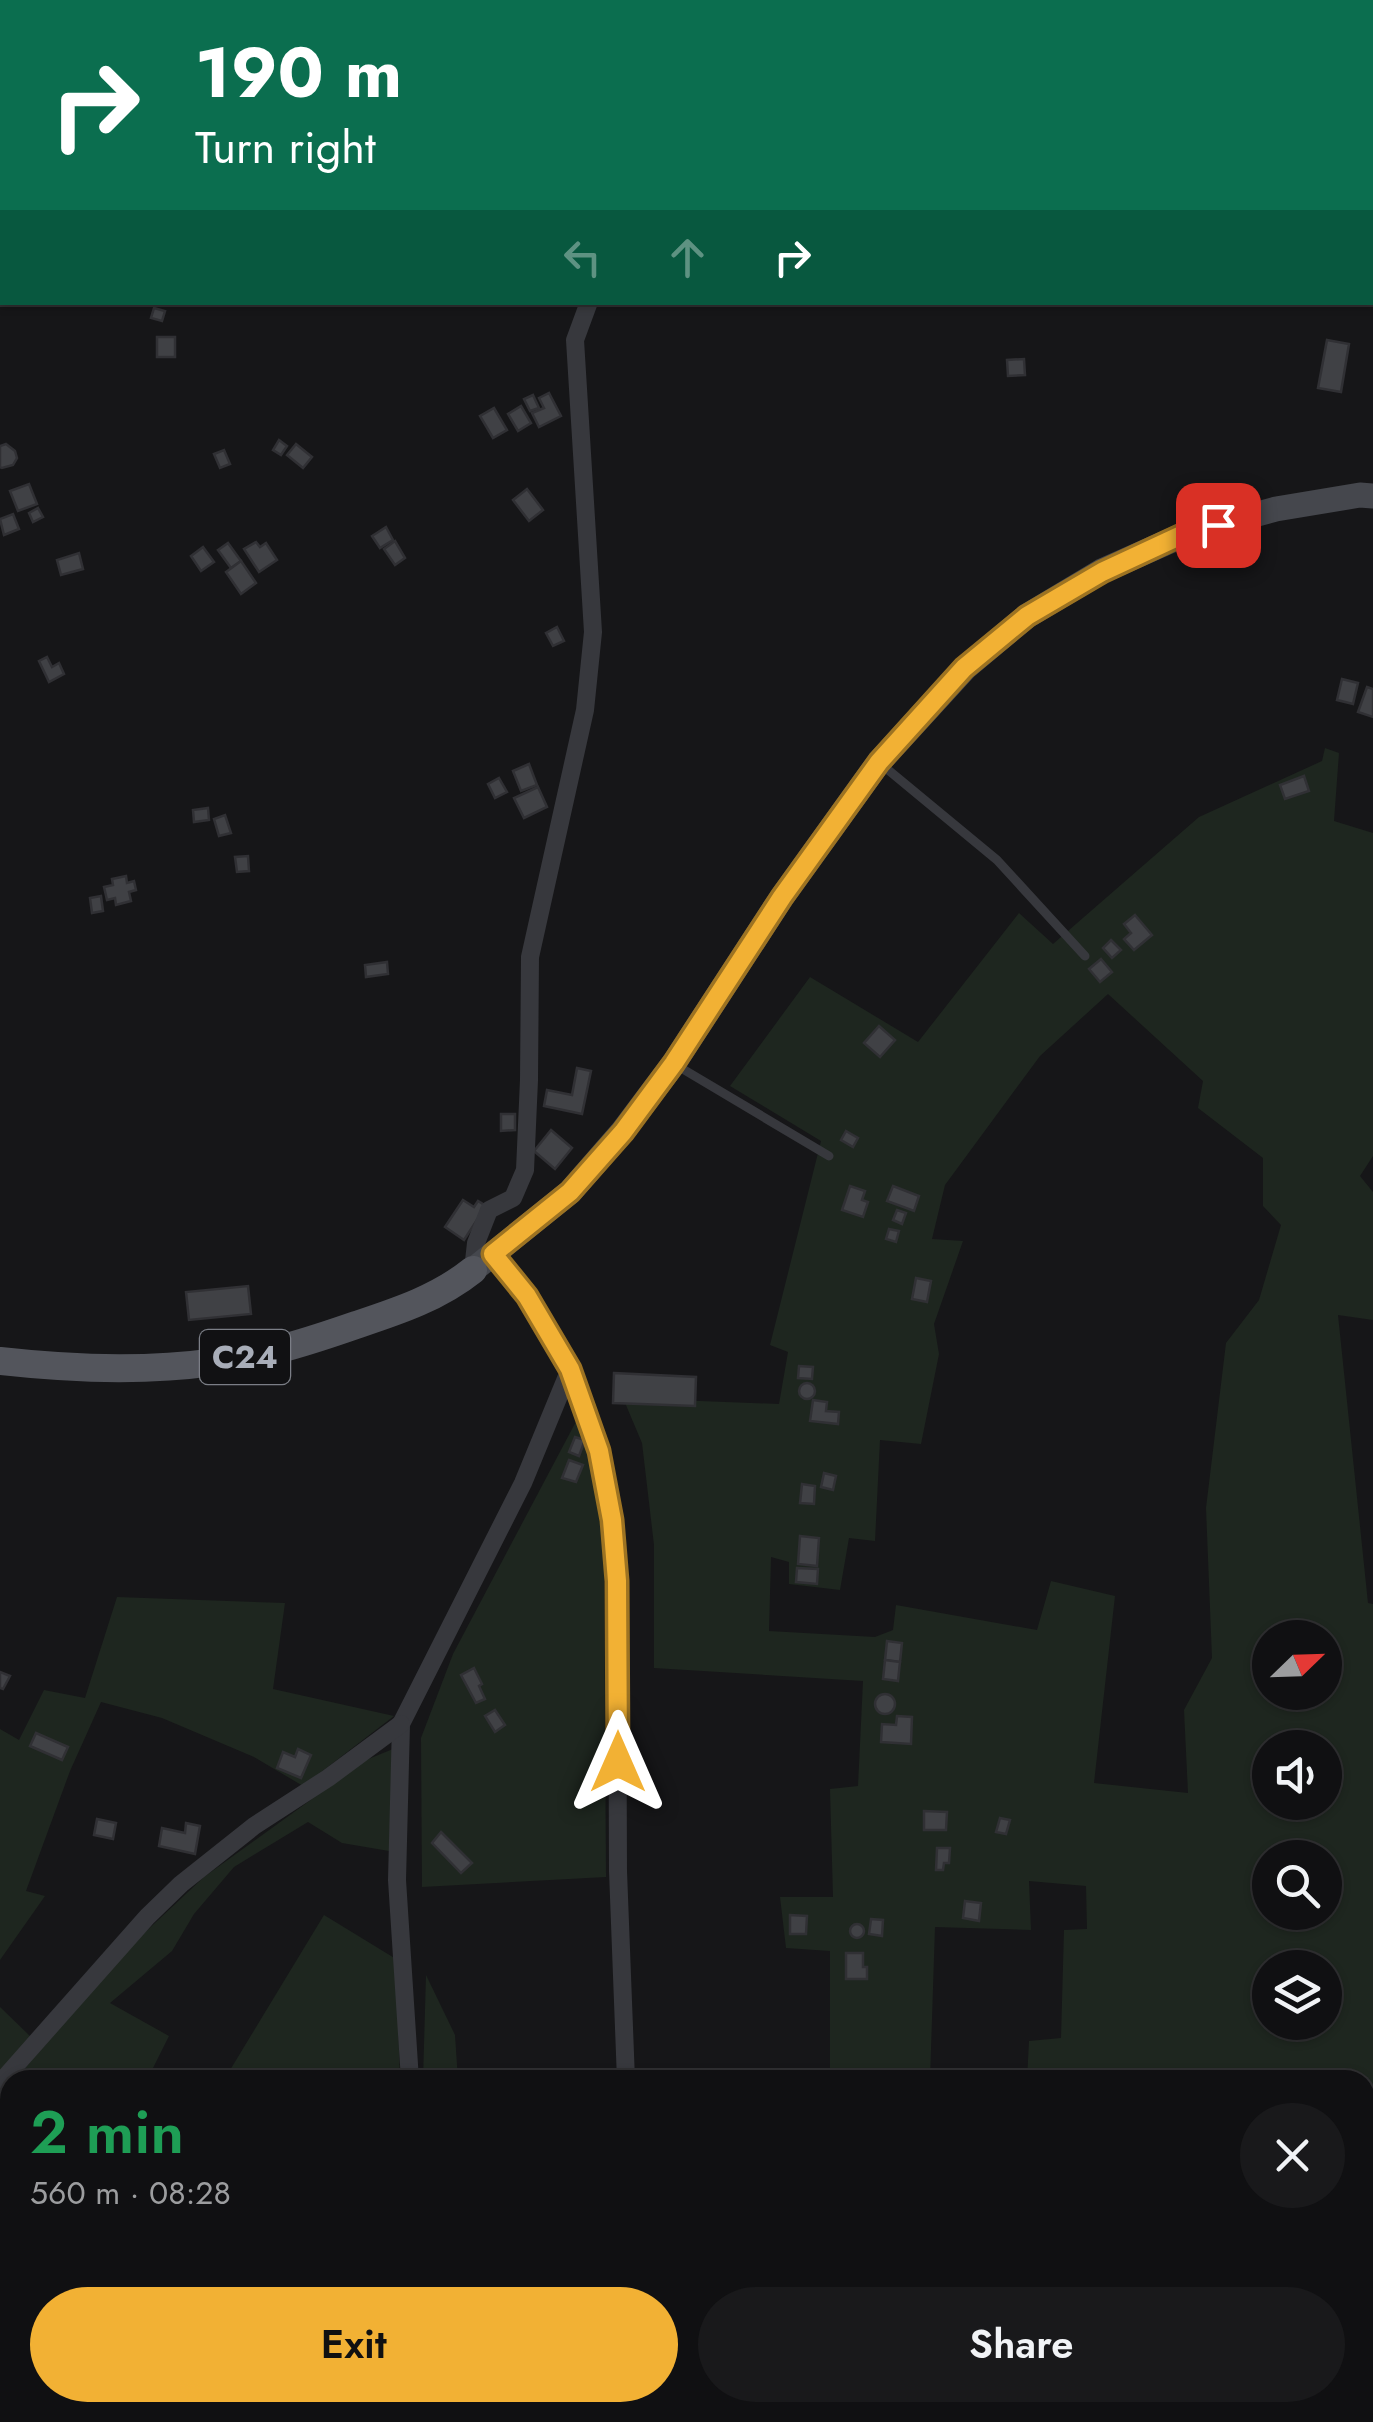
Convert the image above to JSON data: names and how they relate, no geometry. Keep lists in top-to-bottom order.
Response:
{
  "streets": {
    "main road": ["C24"]
  },
  "north": "top right",
  "page": {
    "turn": ["190 m", "Turn right"],
    "heading": ["2 min", "560 m · 08:28"],
    "buttons": ["Exit", "Share"]
  }
}
